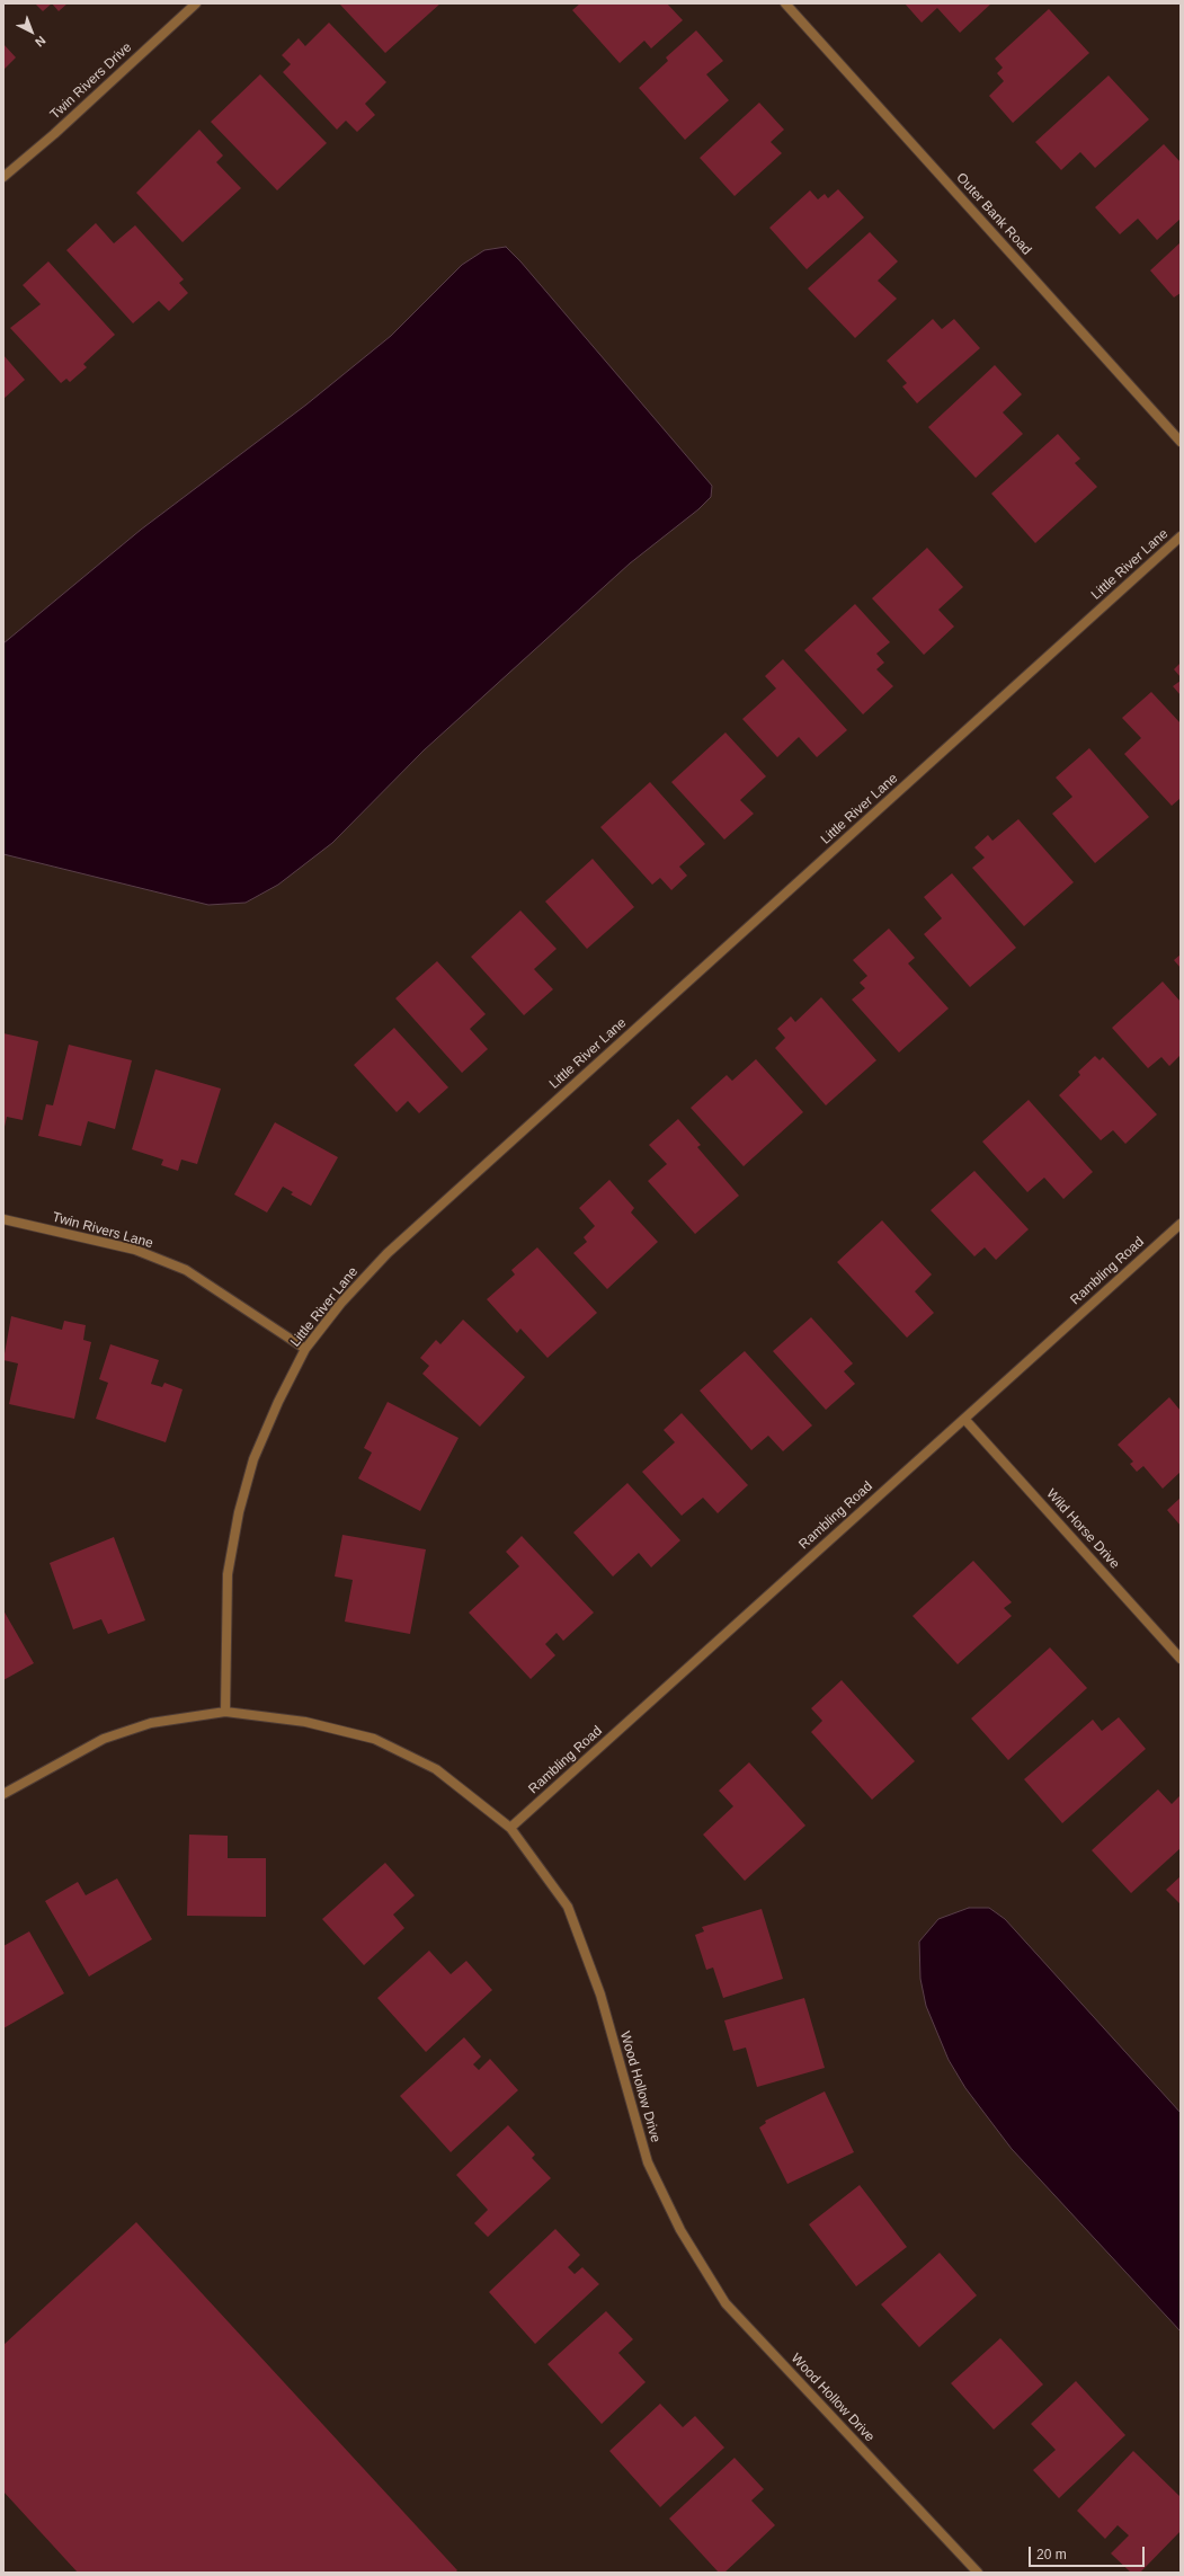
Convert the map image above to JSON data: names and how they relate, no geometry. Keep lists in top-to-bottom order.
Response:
{
  "streets": {
    "street": [
      "Twin Rivers Drive",
      "Outer Bank Road",
      "Little River Lane",
      "Twin Rivers Lane",
      "Rambling Road",
      "Wild Horse Drive",
      "Wood Hollow Drive"
    ]
  },
  "crossings": [
    ["Little River Lane", "Twin Rivers Lane"],
    ["Little River Lane", "Wood Hollow Drive"],
    ["Rambling Road", "Wild Horse Drive"],
    ["Rambling Road", "Wood Hollow Drive"]
  ],
  "scale_bar": "20 m",
  "north": "bottom right"
}
